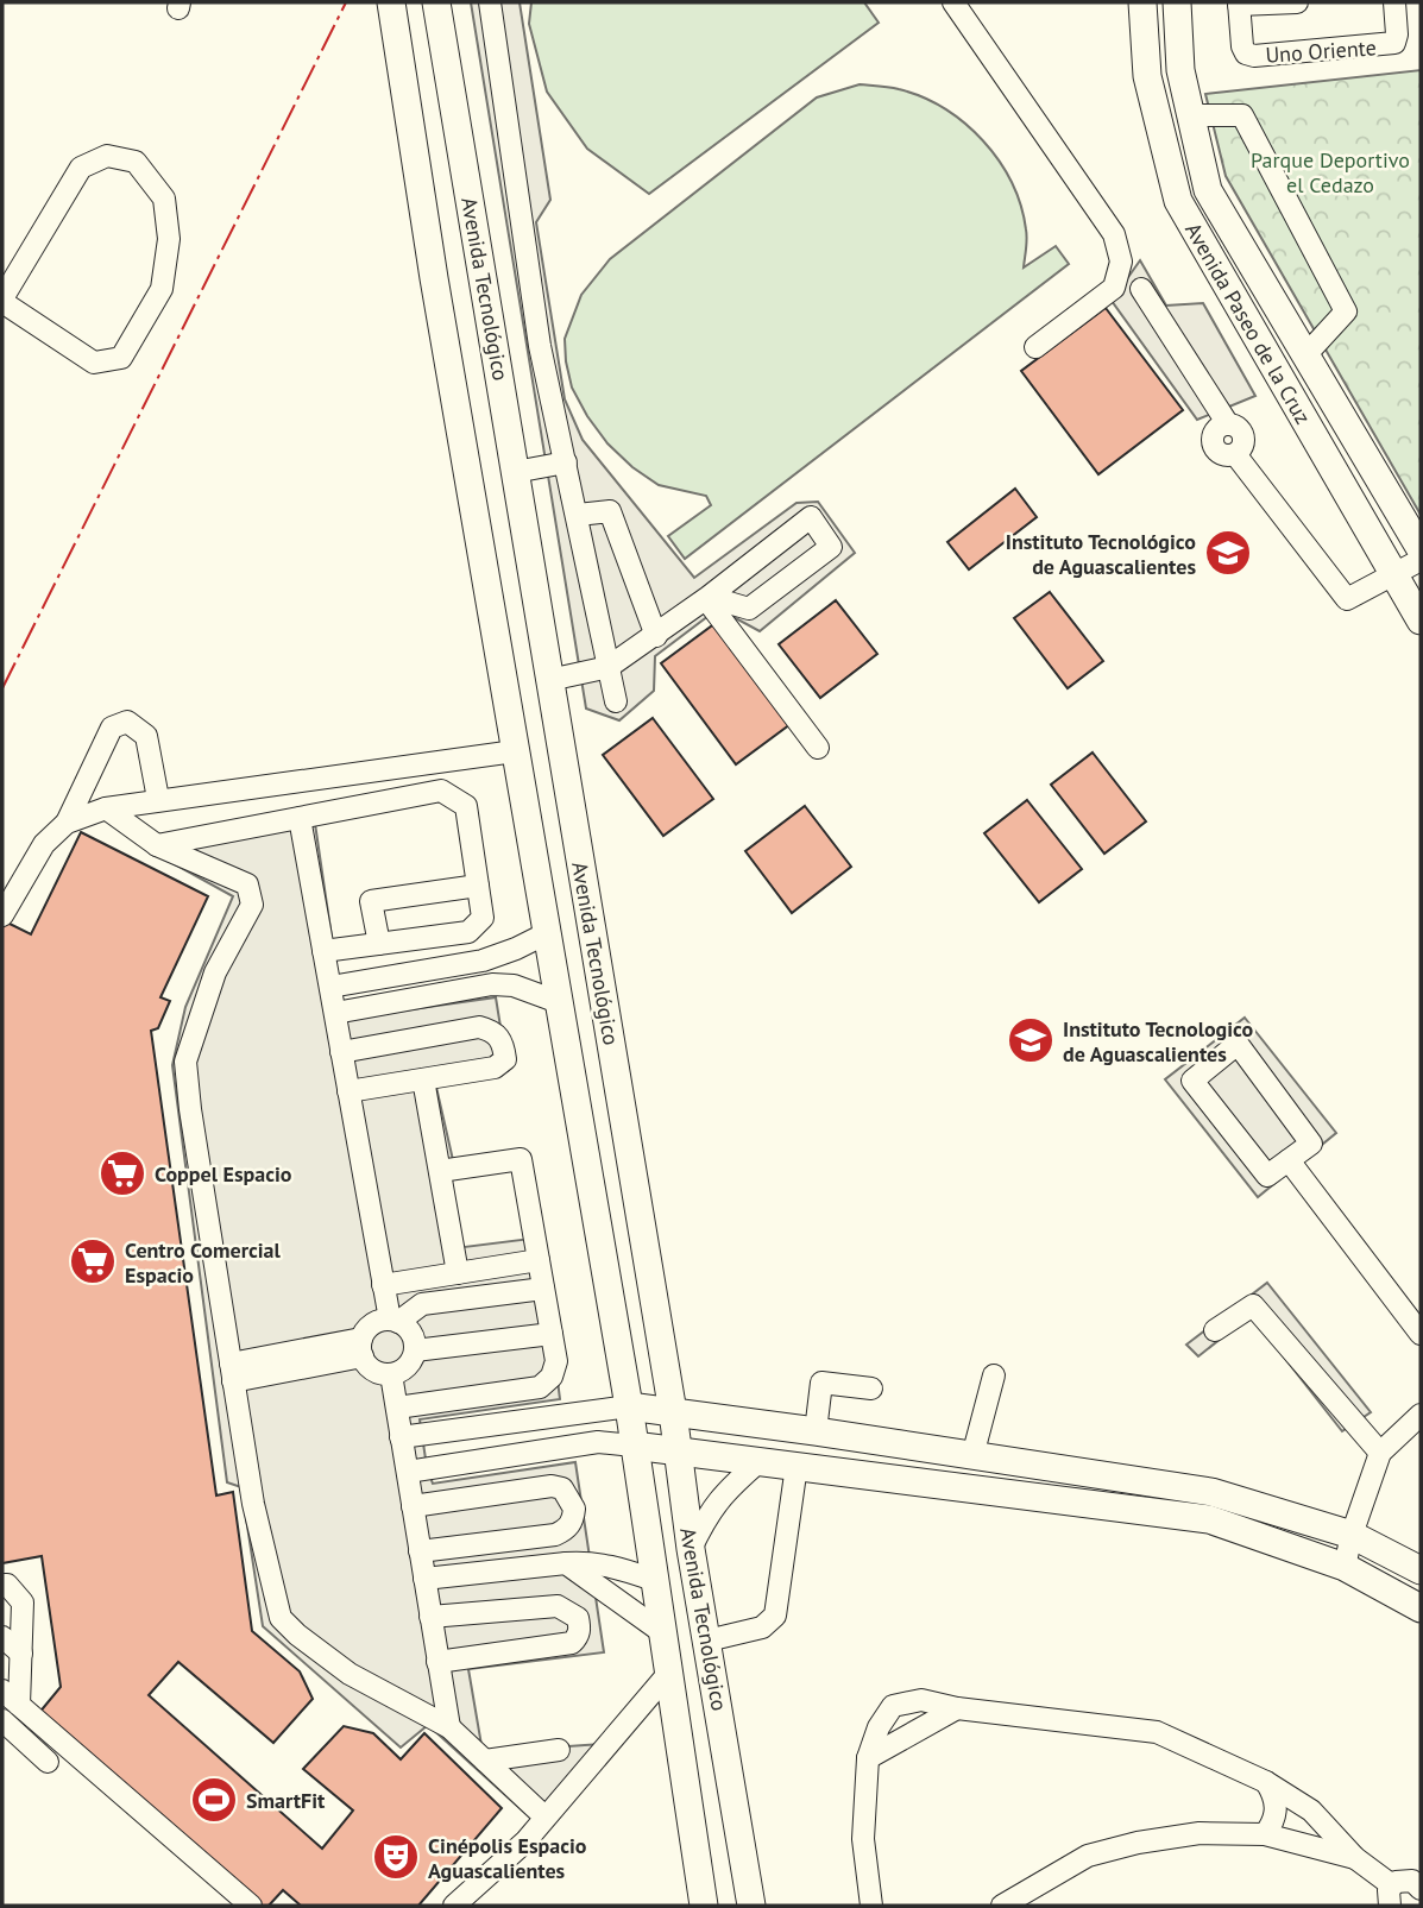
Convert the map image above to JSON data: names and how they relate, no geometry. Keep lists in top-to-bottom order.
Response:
{
  "streets": {
    "main road": ["Avenida Tecnológico", "Avenida Paseo de la Cruz"],
    "street": ["Uno Oriente"]
  },
  "parks": ["Parque Deportivo el Cedazo"],
  "places": {
    "school or university": ["Instituto Tecnológico de Aguascalientes", "Instituto Tecnologico de Aguascalientes"],
    "supermarket": ["Coppel Espacio", "Centro Comercial Espacio"],
    "sports": ["SmartFit"],
    "theatre": ["Cinépolis Espacio Aguascalientes"]
  }
}
